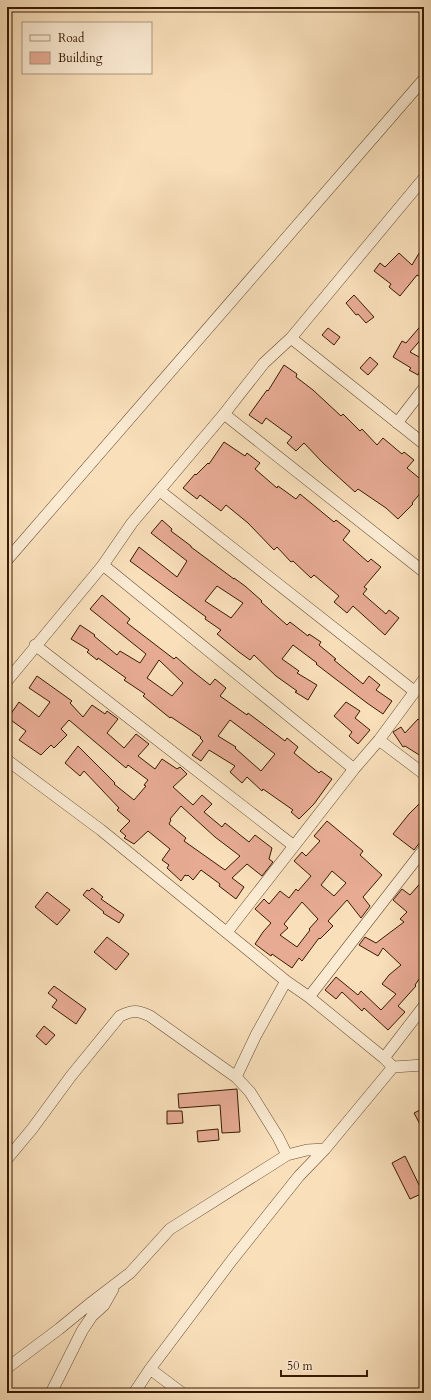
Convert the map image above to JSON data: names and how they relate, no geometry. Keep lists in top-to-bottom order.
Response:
{
  "legend": ["Road", "Building"],
  "scale_bar": "50 m"
}
